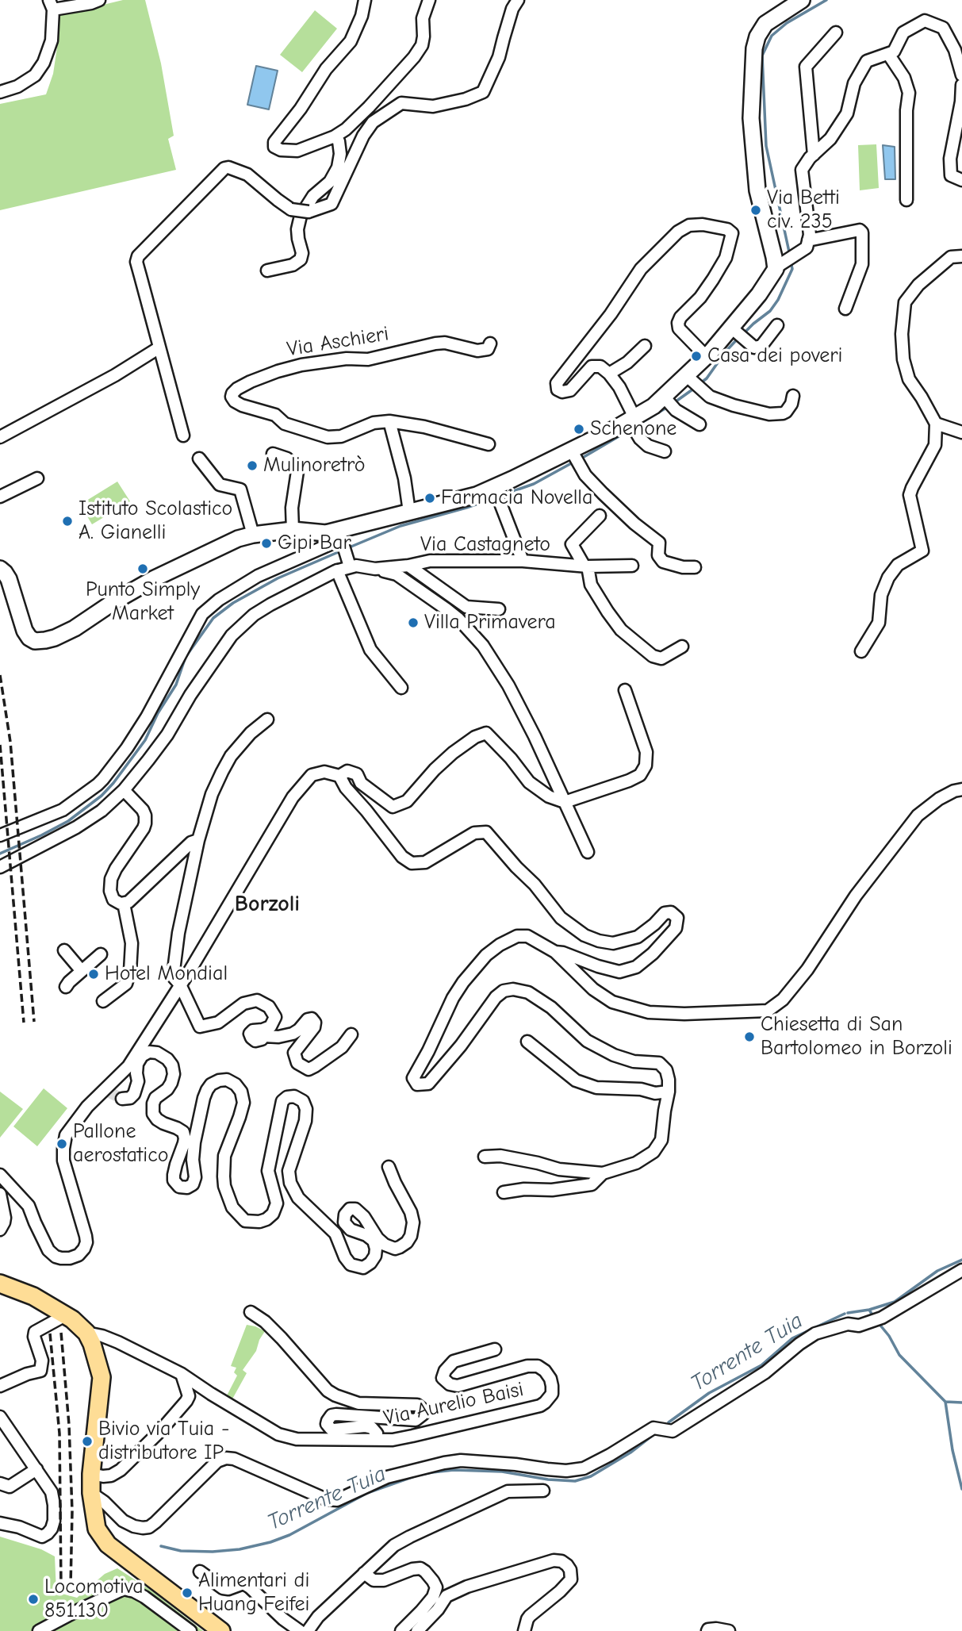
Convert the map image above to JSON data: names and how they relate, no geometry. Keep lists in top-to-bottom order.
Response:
{
  "streets": {
    "street": ["Via Aschieri", "Via Castagneto", "Via Aurelio Baisi"]
  },
  "districts": ["Borzoli"],
  "water": ["Torrente Tuia"],
  "places": [
    "Via Betti civ. 235",
    "Casa dei poveri",
    "Schenone",
    "Mulinoretrò",
    "Farmacia Novella",
    "Istituto Scolastico A. Gianelli",
    "Gipi Bar",
    "Punto Simply Market",
    "Villa Primavera",
    "Hotel Mondial",
    "Chiesetta di San Bartolomeo in Borzoli",
    "Pallone aerostatico",
    "Bivio via Tuia - distributore IP",
    "Alimentari di Huang Feifei",
    "Locomotiva 851.130"
  ]
}
